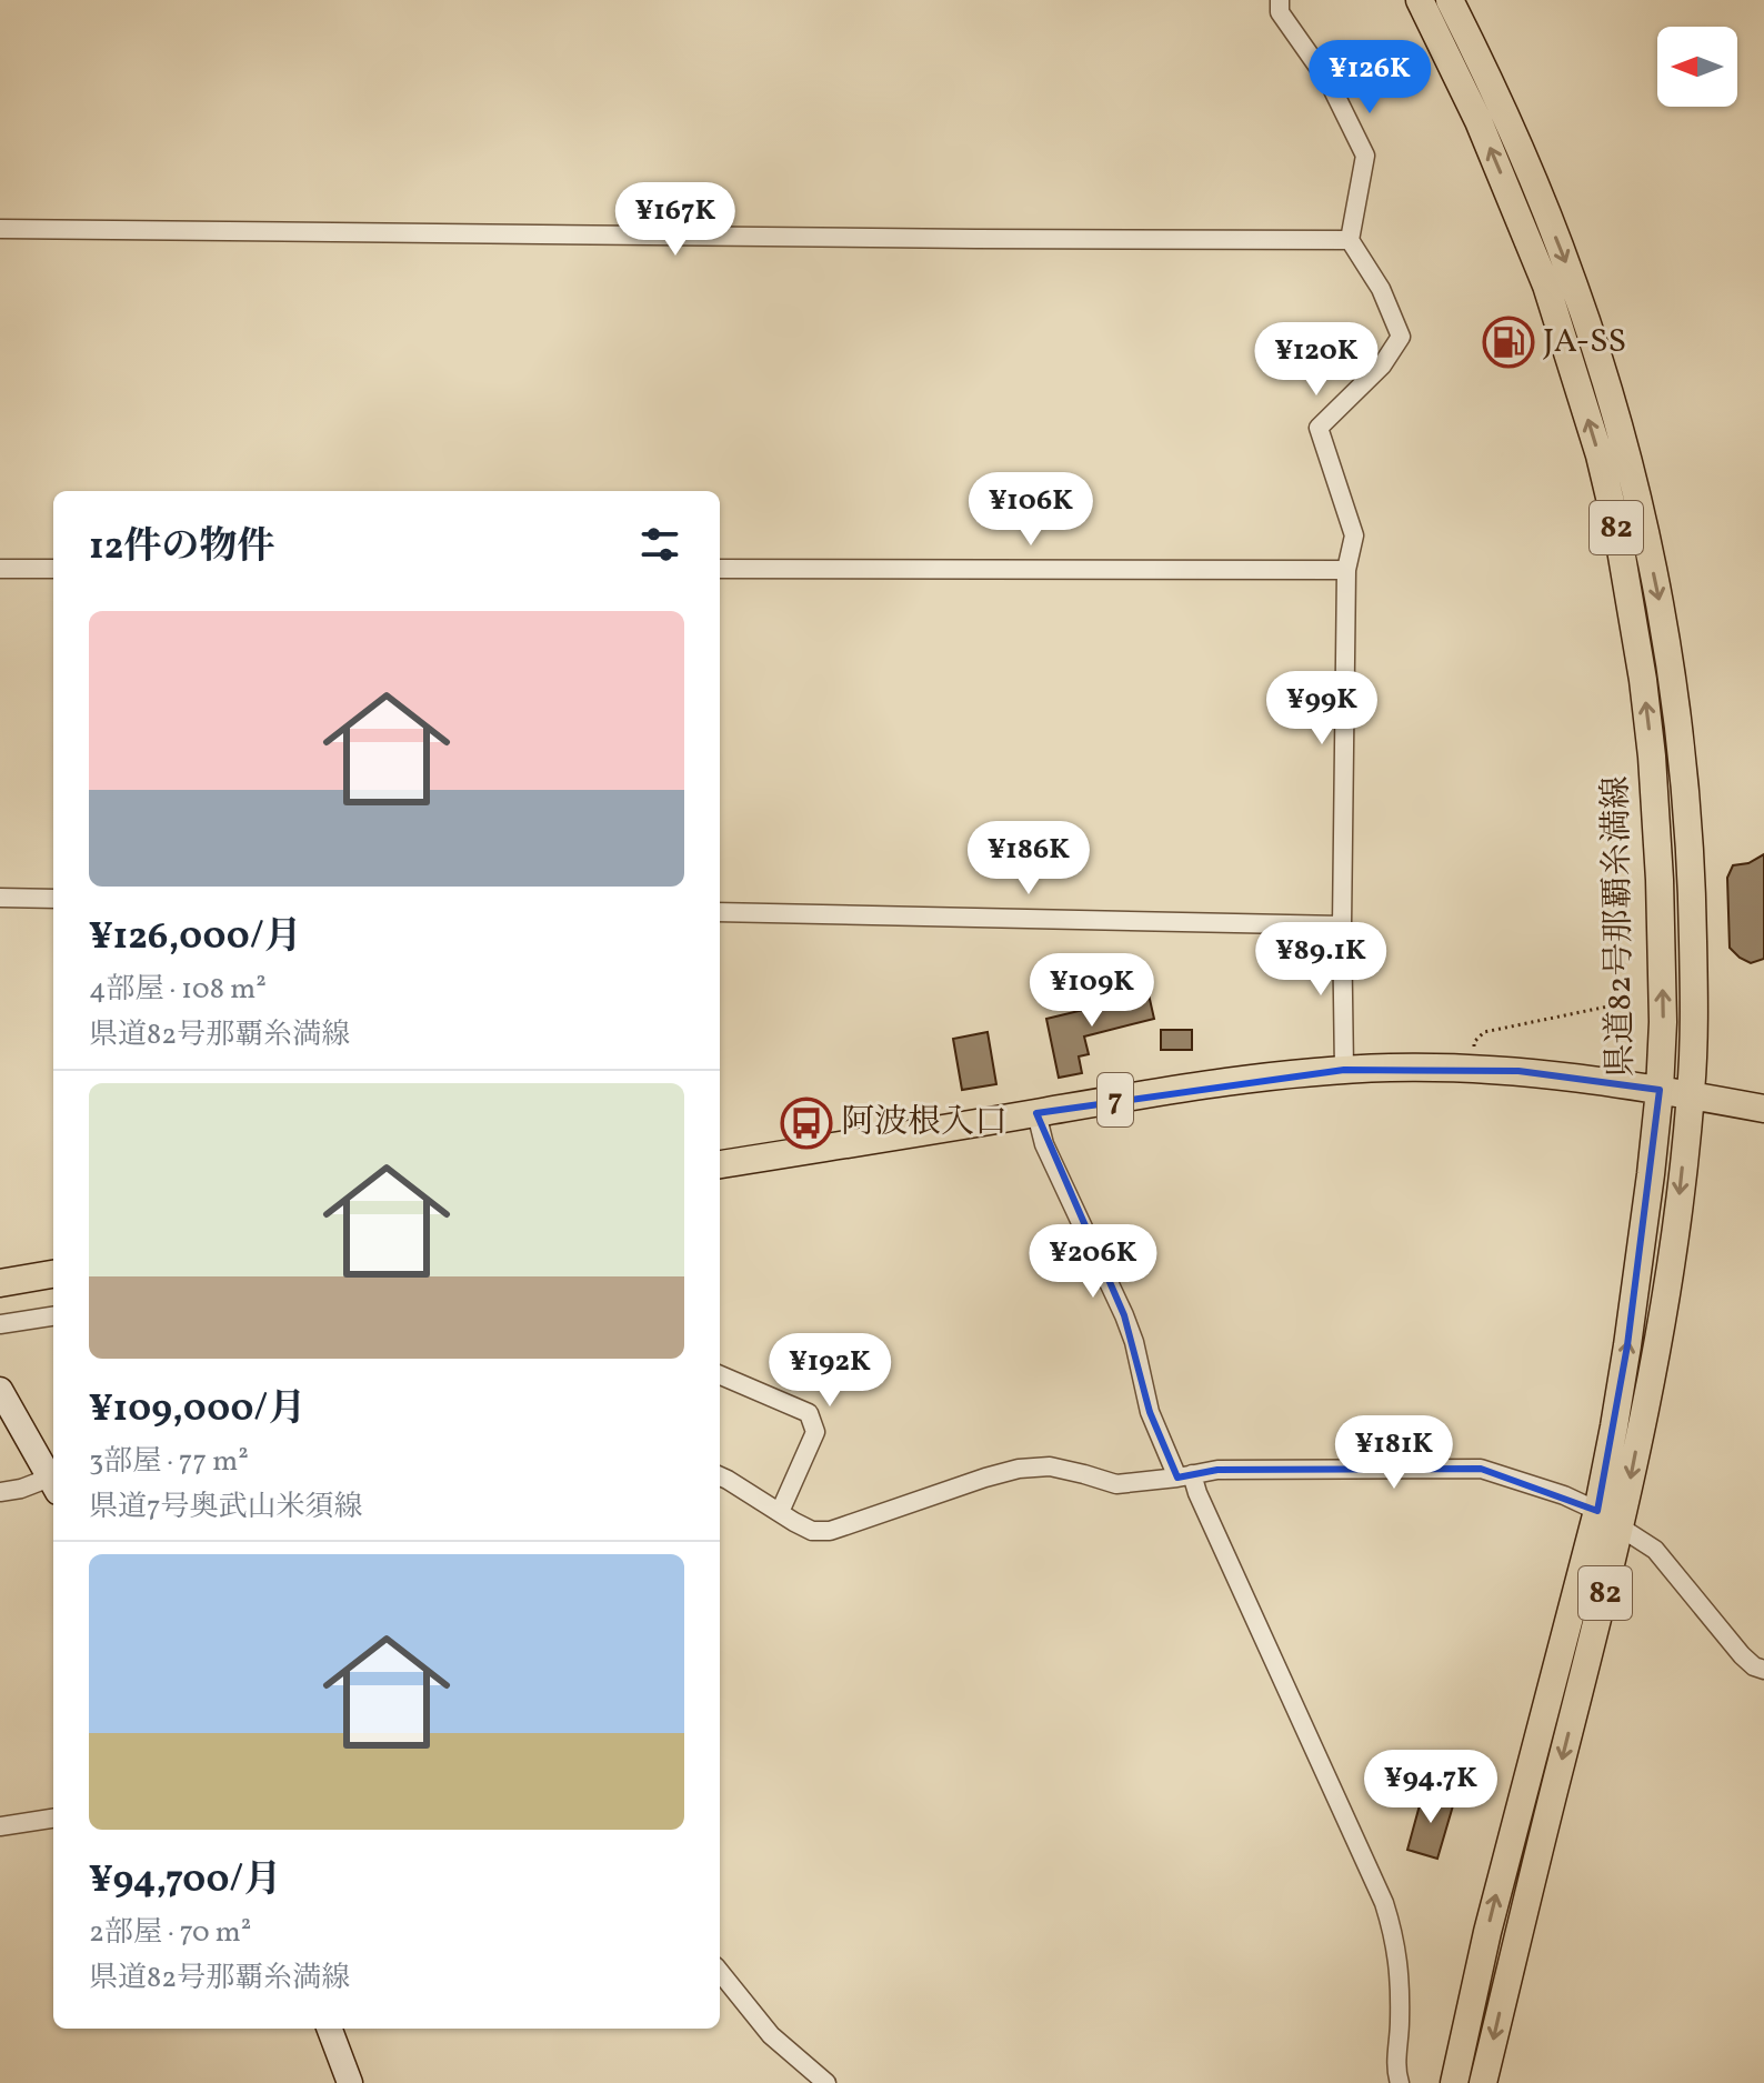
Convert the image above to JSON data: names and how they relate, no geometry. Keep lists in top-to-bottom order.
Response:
{
  "streets": {
    "main road": ["82", "県道82号那覇糸満線", "7"]
  },
  "crossings": [
    ["県道82号那覇糸満線", "7"]
  ],
  "places": {
    "fuel station": ["JA-SS"],
    "bus stop": ["阿波根入口"]
  },
  "north": "left",
  "page": {
    "price": [
      "¥126K",
      "¥167K",
      "¥120K",
      "¥106K",
      "¥99K",
      "¥186K",
      "¥89.1K",
      "¥109K",
      "¥206K",
      "¥192K",
      "¥181K",
      "¥94.7K"
    ],
    "heading": "12件の物件",
    "list": [
      {
        "name": "¥126,000/月",
        "note": "4部屋 · 108 m² · 県道82号那覇糸満線"
      },
      {
        "name": "¥109,000/月",
        "note": "3部屋 · 77 m² · 県道7号奥武山米須線"
      },
      {
        "name": "¥94,700/月",
        "note": "2部屋 · 70 m² · 県道82号那覇糸満線"
      }
    ]
  }
}
